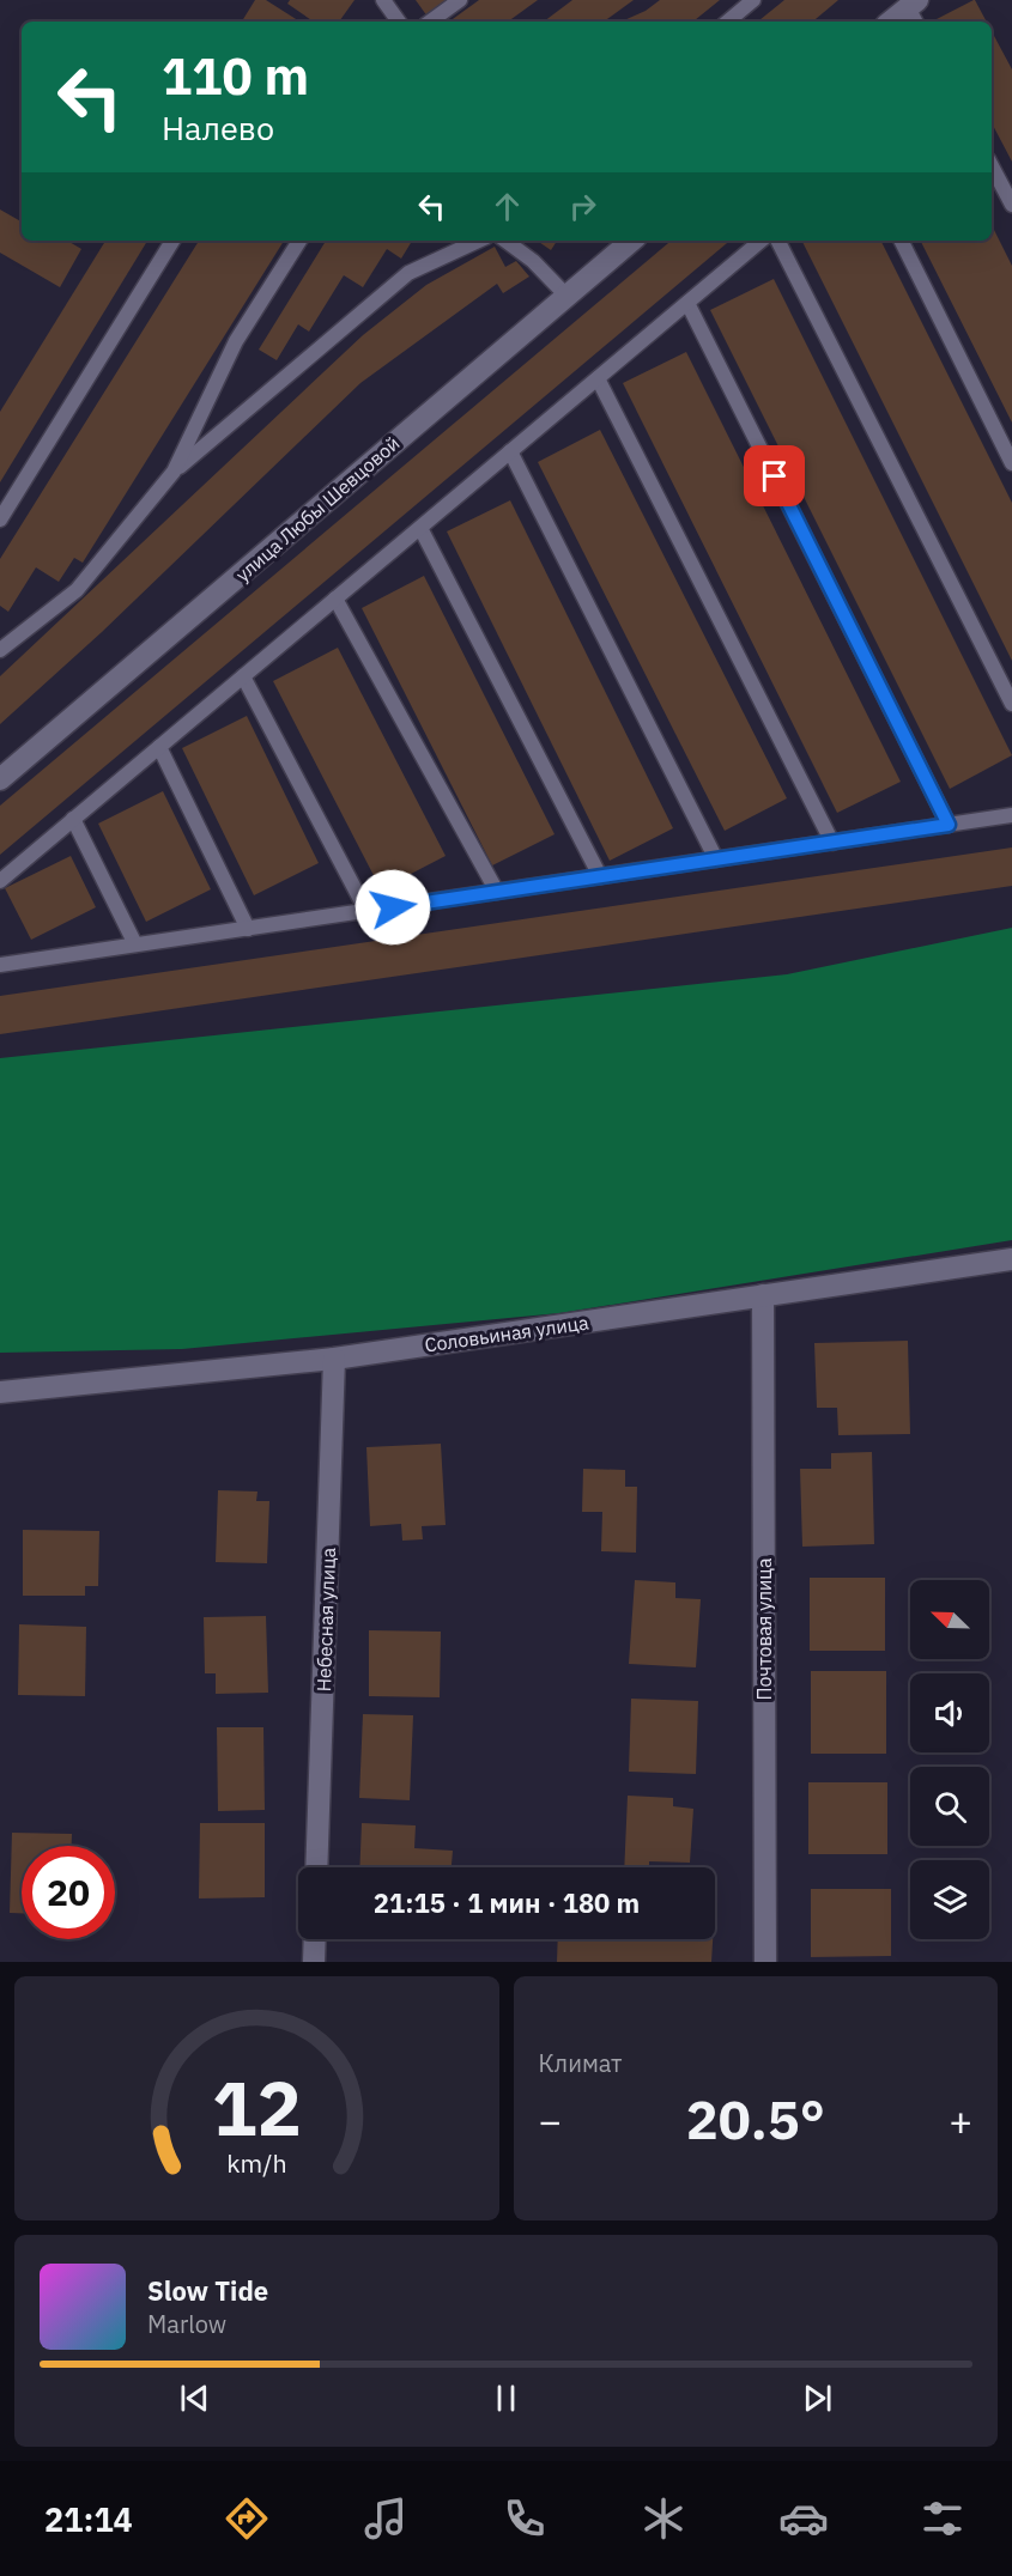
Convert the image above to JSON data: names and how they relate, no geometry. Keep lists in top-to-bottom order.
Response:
{
  "streets": {
    "street": [
      "улица Любы Шевцовой",
      "Соловьиная улица",
      "Небесная улица",
      "Почтовая улица"
    ]
  },
  "crossings": [
    ["Соловьиная улица", "Небесная улица"],
    ["Соловьиная улица", "Почтовая улица"]
  ],
  "north": "top left",
  "page": {
    "turn": ["110 m", "Налево"],
    "limit": "20",
    "trip": "21:15 · 1 мин · 180 m",
    "tile": "Климат",
    "heat": ["−", "20.5°", "+"],
    "song": ["Slow Tide", "Marlow"],
    "tabs": "21:14",
    "gauge": ["12", "km/h"]
  }
}
